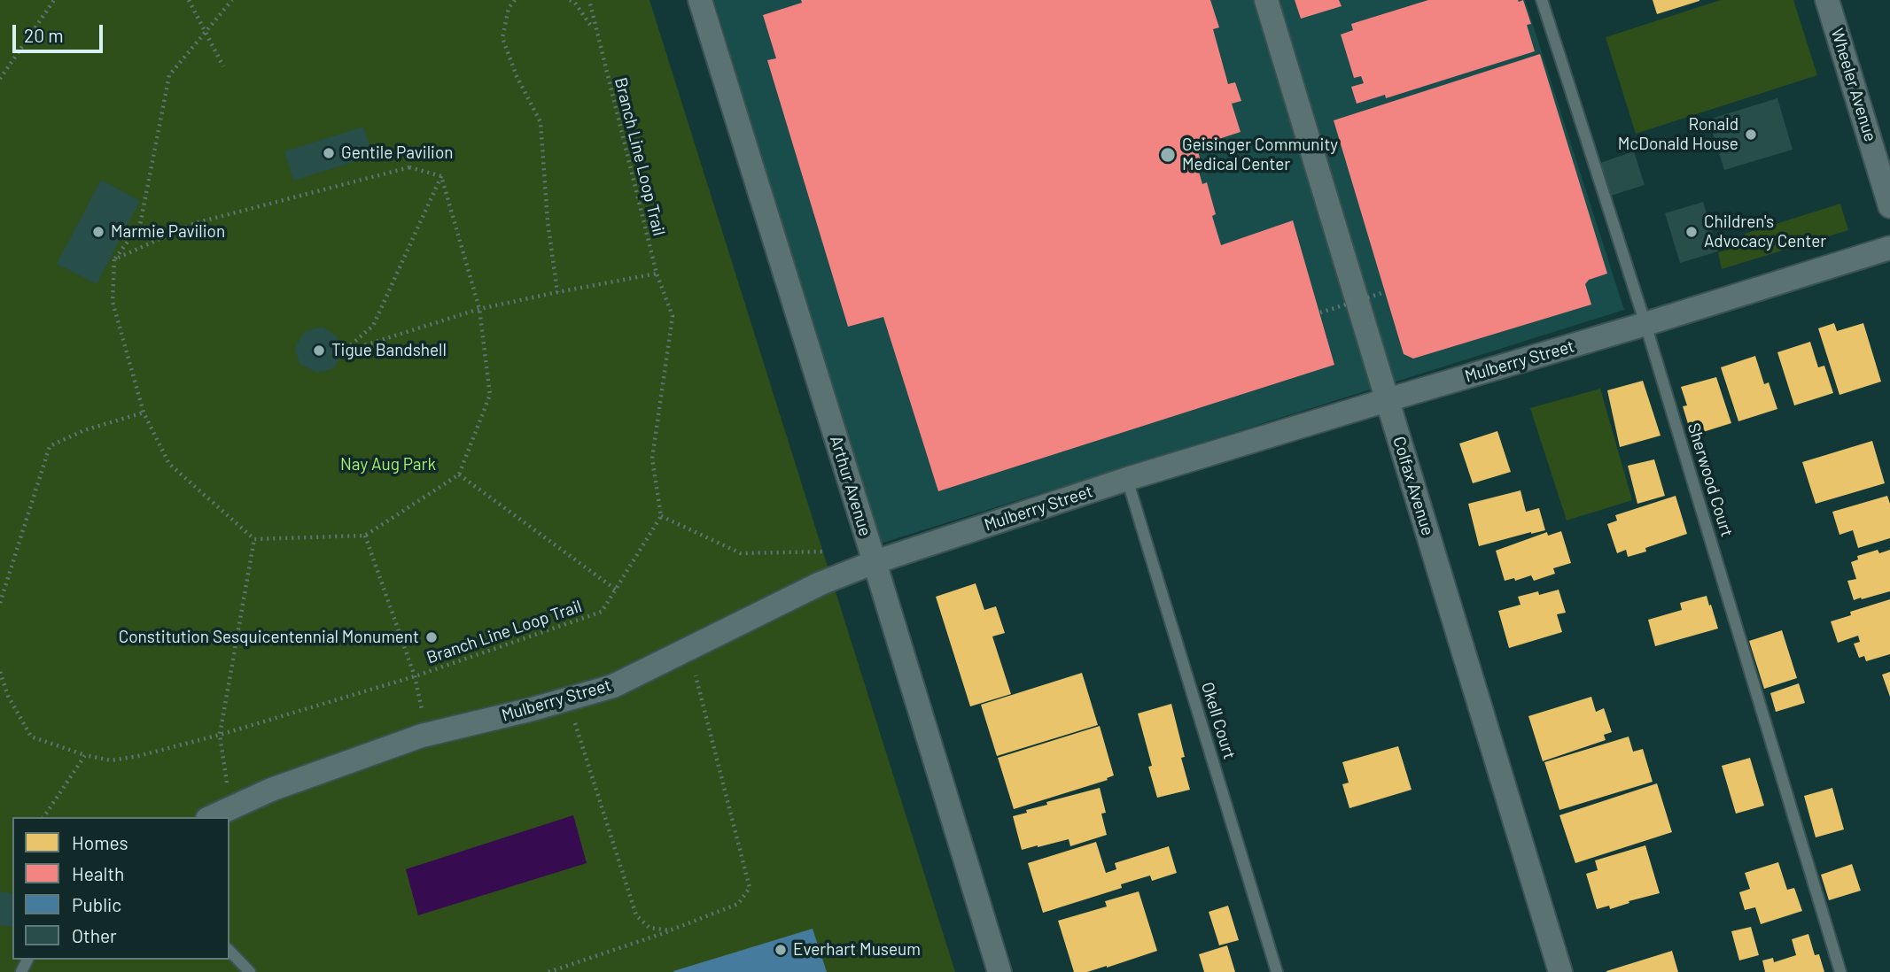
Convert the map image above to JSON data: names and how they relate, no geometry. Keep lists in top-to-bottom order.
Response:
{
  "streets": {
    "street": [
      "Wheeler Avenue",
      "Mulberry Street",
      "Arthur Avenue",
      "Colfax Avenue"
    ],
    "lane": ["Sherwood Court", "Okell Court"],
    "path": ["Branch Line Loop Trail"]
  },
  "crossings": [
    ["Mulberry Street", "Sherwood Court"],
    ["Mulberry Street", "Arthur Avenue"],
    ["Mulberry Street", "Colfax Avenue"],
    ["Mulberry Street", "Okell Court"]
  ],
  "parks": ["Nay Aug Park"],
  "places": [
    "Ronald McDonald House",
    "Gentile Pavilion",
    "Geisinger Community Medical Center",
    "Marmie Pavilion",
    "Children's Advocacy Center",
    "Tigue Bandshell",
    "Constitution Sesquicentennial Monument",
    "Everhart Museum"
  ],
  "legend": [
    "Homes",
    "Health",
    "Public",
    "Other"
  ],
  "scale_bar": "20 m"
}
